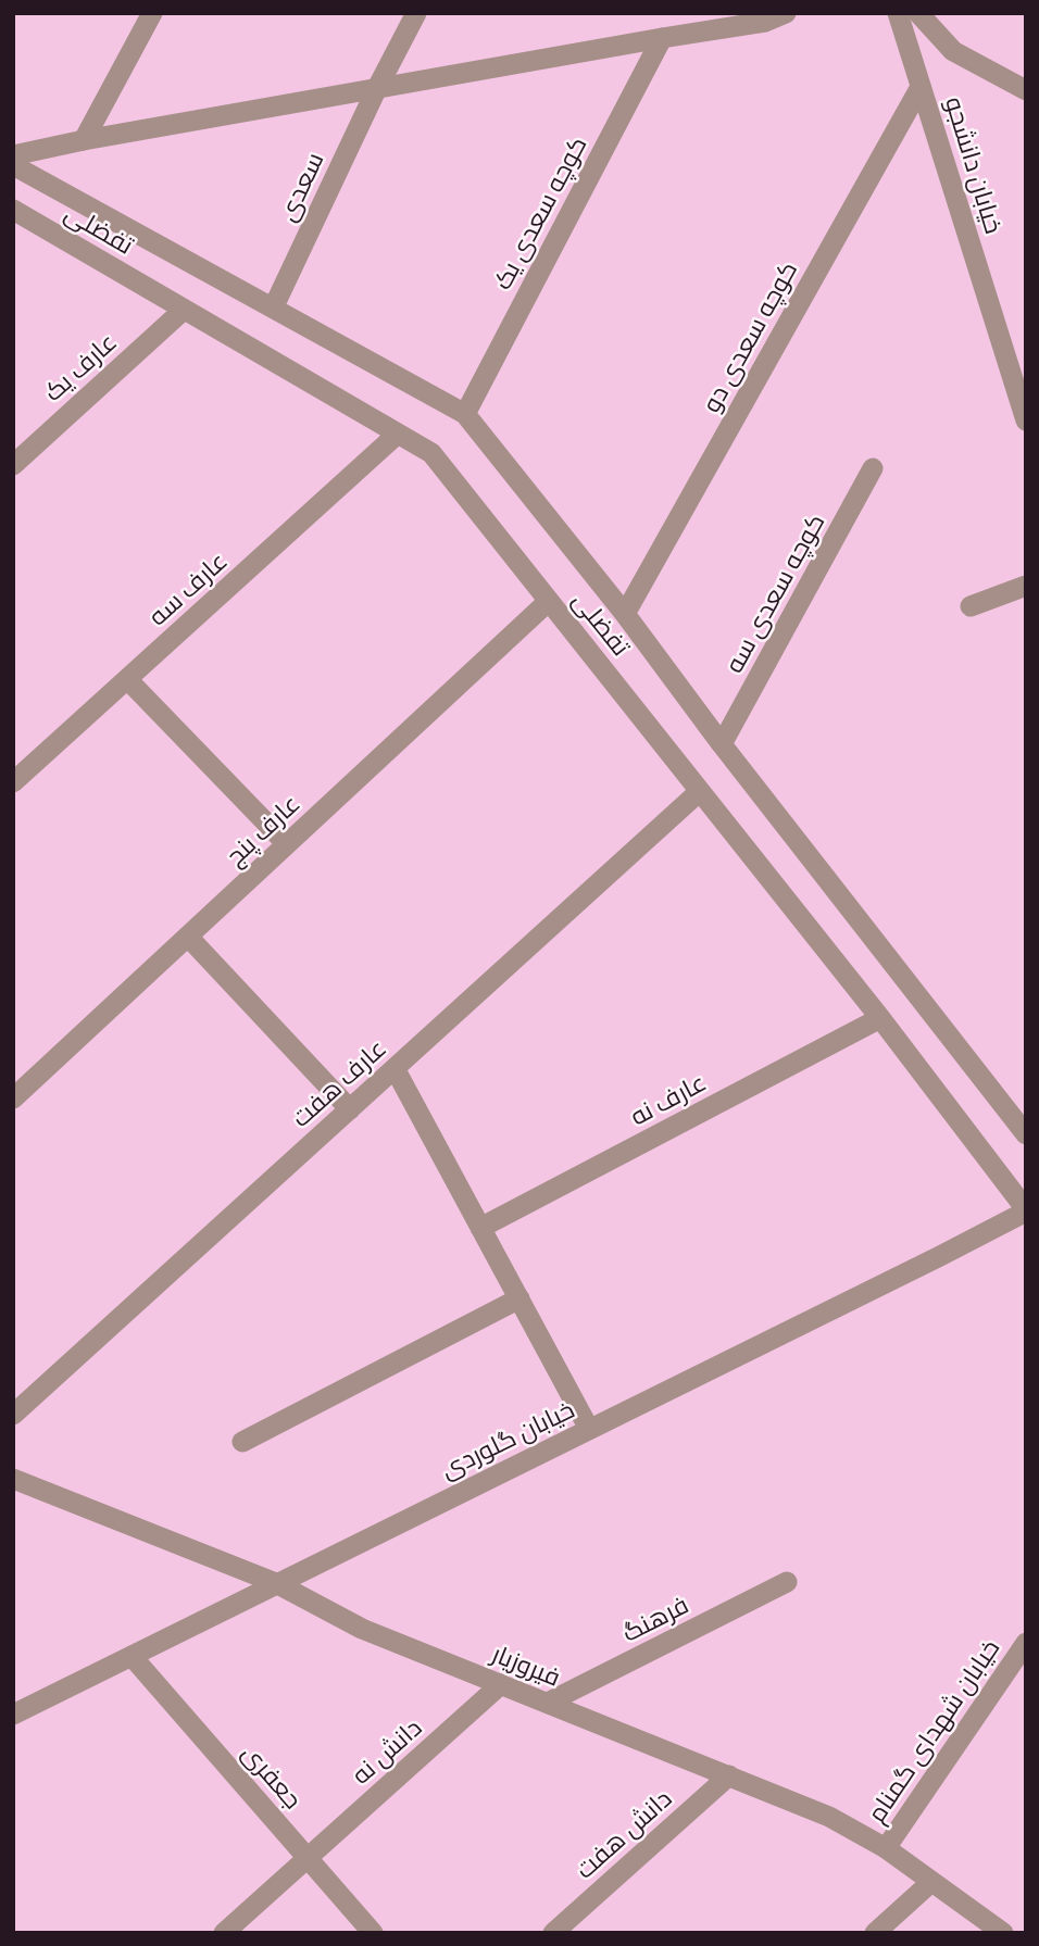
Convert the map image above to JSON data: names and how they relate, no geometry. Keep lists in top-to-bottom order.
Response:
{
  "streets": {
    "street": [
      "خیابان دانشجو",
      "سعدی",
      "کوچه سعدی یک",
      "تفضلی",
      "کوچه سعدی دو",
      "عارف یک",
      "عارف سه",
      "کوچه سعدی سه",
      "عارف پنج",
      "عارف هفت",
      "عارف نه",
      "خیابان گلوردی",
      "فرهنگ",
      "فیروزیار",
      "خیابان شهدای گمنام",
      "دانش نه",
      "جعفری",
      "دانش هفت"
    ]
  },
  "crossings": [
    ["خیابان دانشجو", "کوچه سعدی دو"],
    ["سعدی", "تفضلی"],
    ["کوچه سعدی یک", "تفضلی"],
    ["تفضلی", "کوچه سعدی دو"],
    ["تفضلی", "عارف یک"],
    ["تفضلی", "عارف سه"],
    ["تفضلی", "کوچه سعدی سه"],
    ["تفضلی", "عارف پنج"],
    ["تفضلی", "عارف هفت"],
    ["تفضلی", "عارف نه"],
    ["تفضلی", "خیابان گلوردی"],
    ["خیابان گلوردی", "فیروزیار"],
    ["خیابان گلوردی", "جعفری"],
    ["فرهنگ", "فیروزیار"],
    ["فیروزیار", "خیابان شهدای گمنام"],
    ["فیروزیار", "دانش نه"],
    ["فیروزیار", "دانش هفت"],
    ["دانش نه", "جعفری"]
  ]
}
